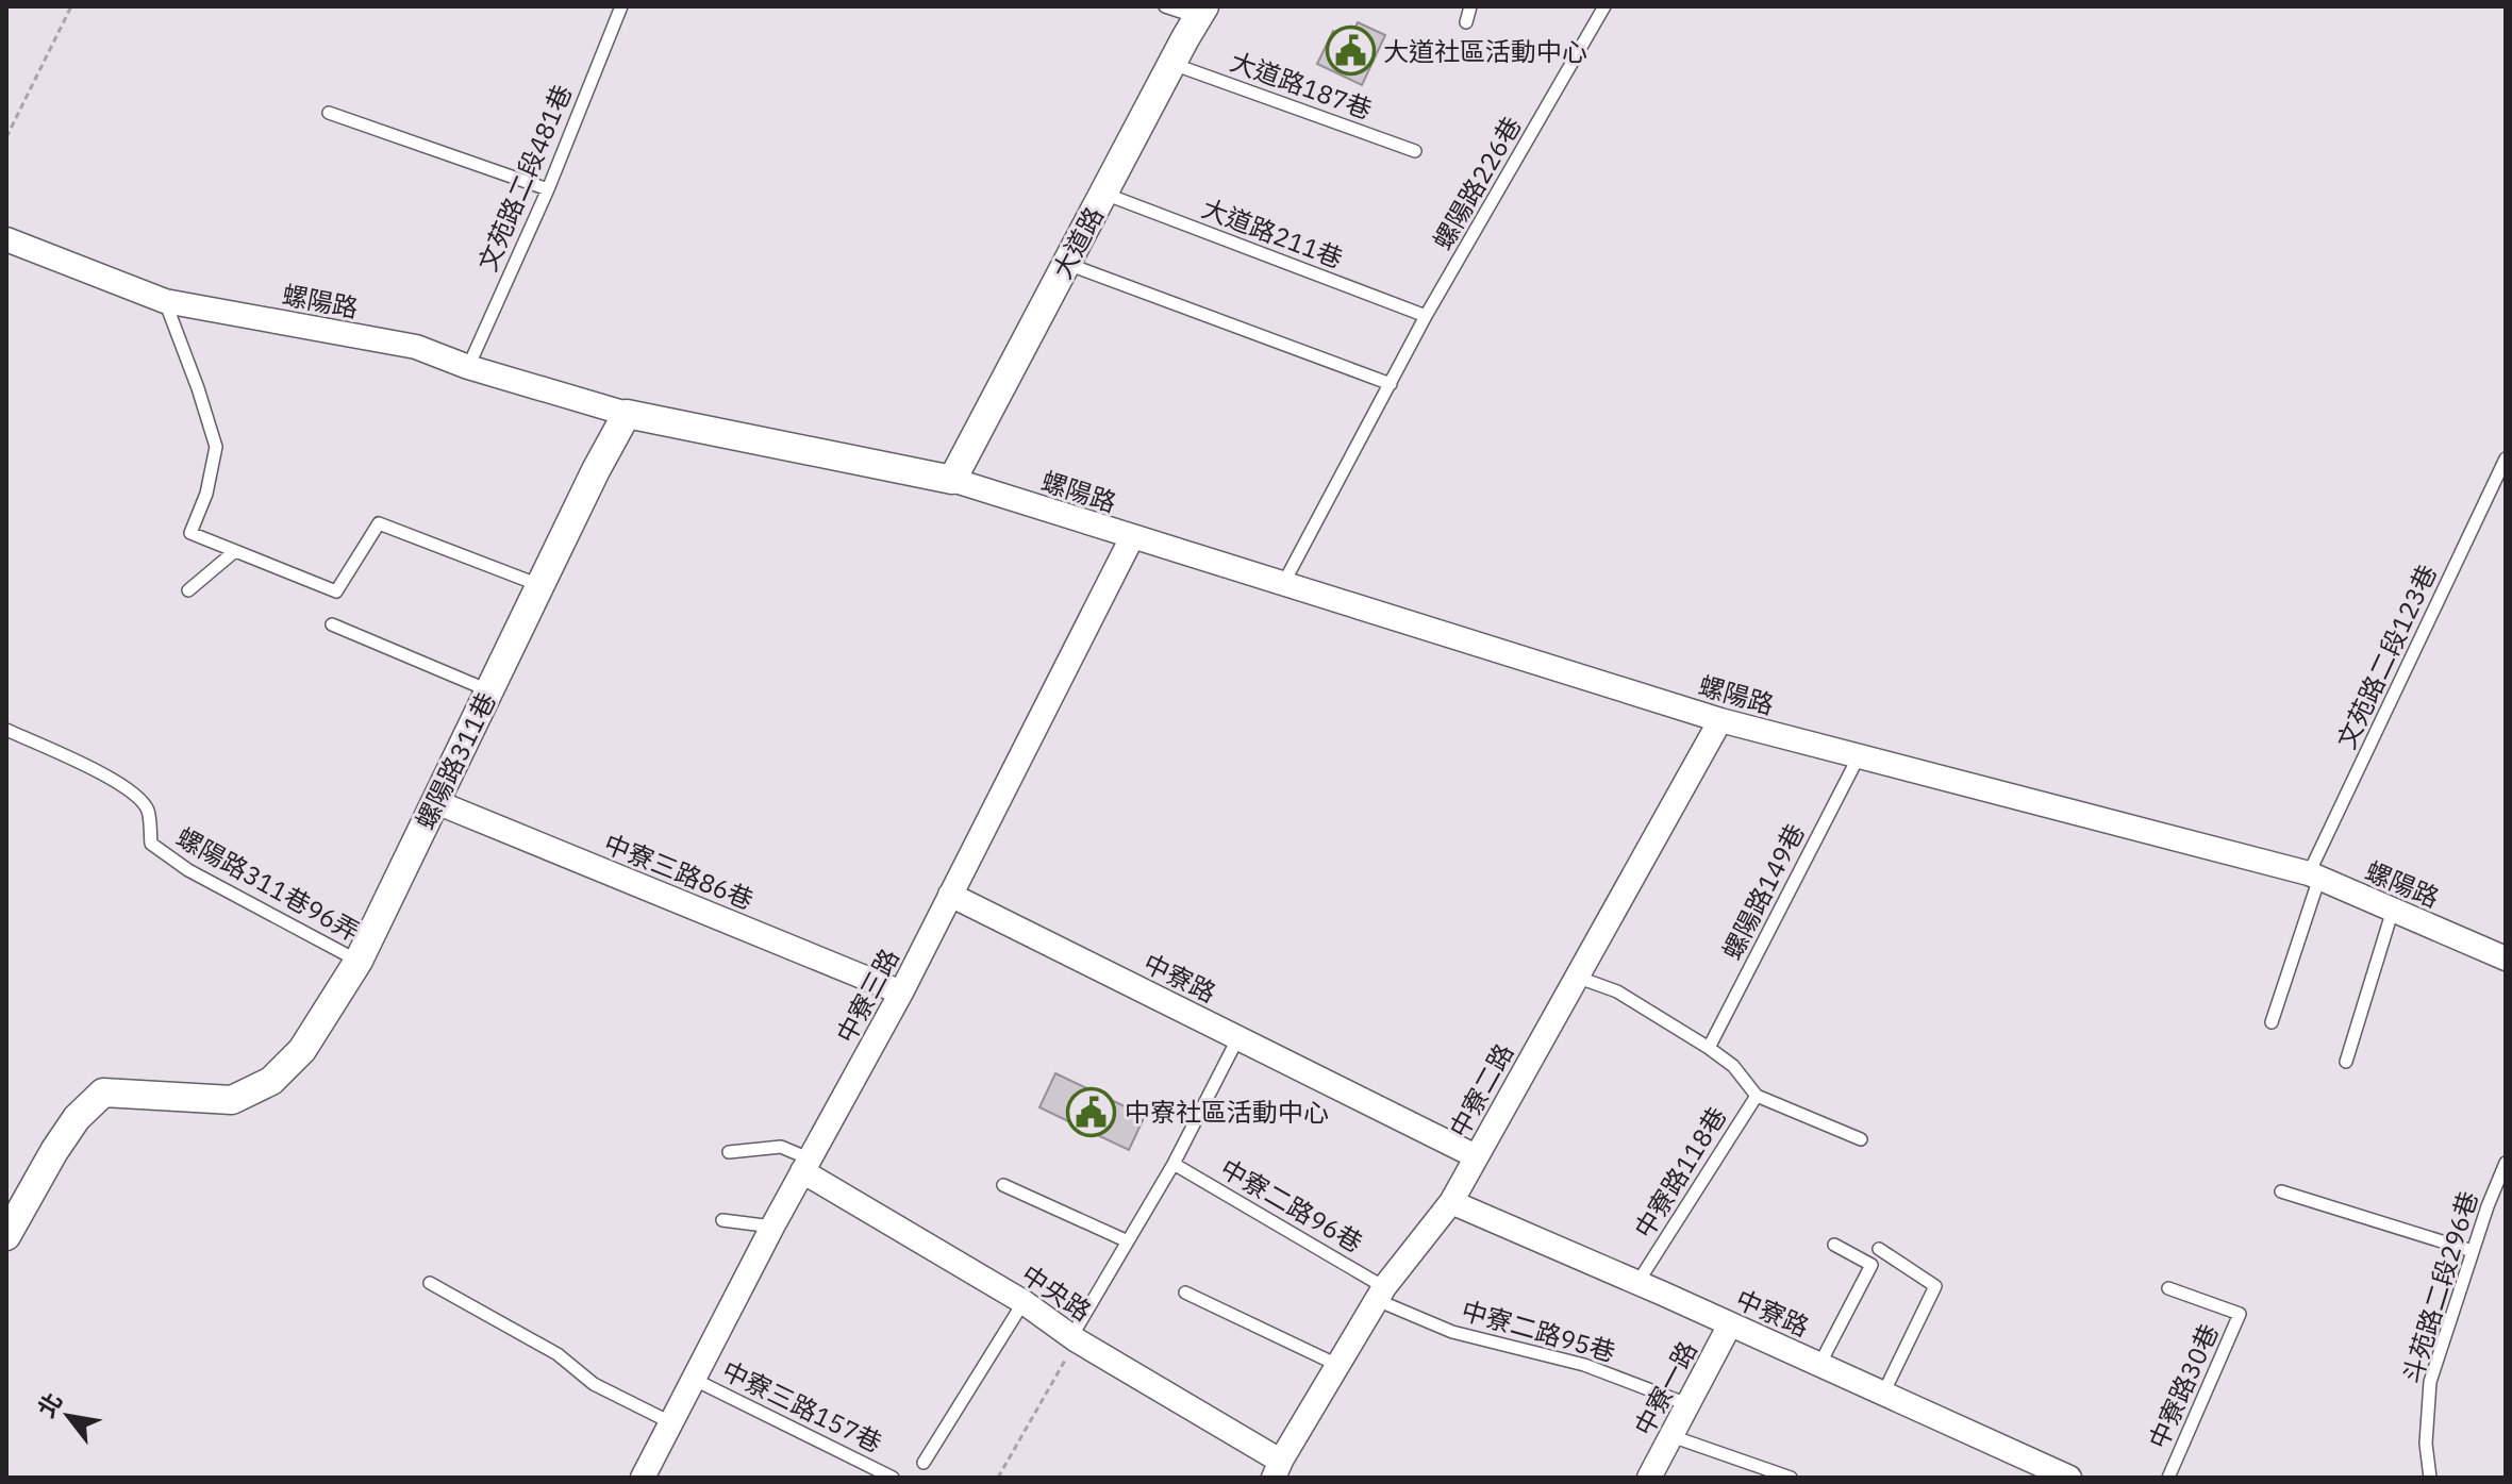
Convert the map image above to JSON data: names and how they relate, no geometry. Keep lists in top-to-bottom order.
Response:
{
  "streets": {
    "street": [
      "大道路",
      "螺陽路",
      "螺陽路311巷",
      "中寮三路86巷",
      "中寮路",
      "中寮三路",
      "中寮二路",
      "中央路",
      "中寮一路"
    ],
    "lane": [
      "大道路187巷",
      "文苑路二段481巷",
      "螺陽路226巷",
      "大道路211巷",
      "文苑路二段123巷",
      "螺陽路311巷96弄",
      "螺陽路149巷",
      "中寮路118巷",
      "中寮二路96巷",
      "斗苑路二段296巷",
      "中寮二路95巷",
      "中寮路30巷",
      "中寮三路157巷"
    ]
  },
  "crossings": [
    ["大道路187巷", "大道路"],
    ["文苑路二段481巷", "螺陽路"],
    ["螺陽路226巷", "大道路211巷"],
    ["螺陽路226巷", "螺陽路"],
    ["大道路211巷", "大道路"],
    ["大道路", "螺陽路"],
    ["螺陽路", "文苑路二段123巷"],
    ["螺陽路", "螺陽路311巷"],
    ["螺陽路", "螺陽路149巷"],
    ["螺陽路", "中寮三路"],
    ["螺陽路", "中寮二路"],
    ["螺陽路311巷", "中寮三路86巷"],
    ["螺陽路311巷", "螺陽路311巷96弄"],
    ["中寮三路86巷", "中寮三路"],
    ["中寮路", "中寮三路"],
    ["中寮路", "中寮二路"],
    ["中寮路", "中寮路118巷"],
    ["中寮路", "中寮一路"],
    ["中寮三路", "中央路"],
    ["中寮三路", "中寮三路157巷"],
    ["中寮二路", "中寮二路96巷"],
    ["中寮二路", "中央路"],
    ["中寮二路", "中寮二路95巷"],
    ["中寮二路96巷", "中寮二路95巷"],
    ["中寮二路95巷", "中寮一路"]
  ],
  "places": {
    "public building": ["大道社區活動中心", "中寮社區活動中心"]
  },
  "north": "top left"
}
